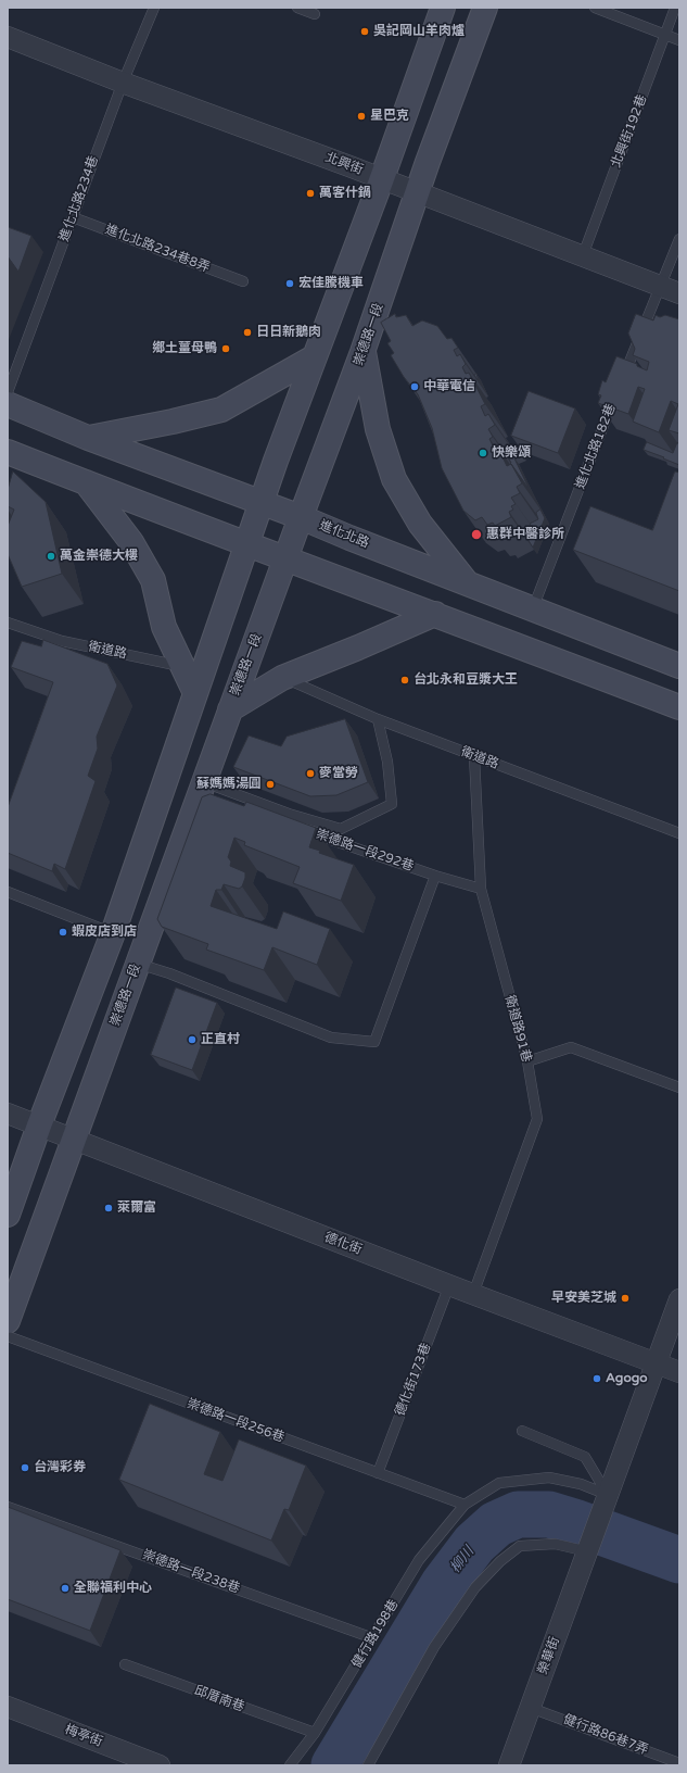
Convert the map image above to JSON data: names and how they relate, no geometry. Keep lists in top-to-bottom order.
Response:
{
  "streets": {
    "main road": ["崇德路一段", "進化北路"],
    "street": [
      "北興街",
      "德化街",
      "榮華街",
      "梅亭街"
    ],
    "lane": [
      "北興街192巷",
      "進化北路234巷",
      "進化北路234巷8弄",
      "進化北路182巷",
      "衛道路",
      "崇德路一段292巷",
      "衛道路91巷",
      "德化街173巷",
      "崇德路一段256巷",
      "崇德路一段238巷",
      "健行路198巷",
      "邱厝南巷",
      "健行路86巷7弄"
    ]
  },
  "crossings": [
    ["北興街192巷", "北興街"],
    ["北興街", "進化北路234巷"],
    ["北興街", "崇德路一段"],
    ["進化北路234巷", "進化北路234巷8弄"],
    ["崇德路一段", "進化北路"],
    ["崇德路一段", "德化街"],
    ["進化北路182巷", "進化北路"],
    ["衛道路", "衛道路91巷"],
    ["崇德路一段292巷", "衛道路91巷"],
    ["衛道路91巷", "德化街"],
    ["德化街", "德化街173巷"],
    ["德化街173巷", "崇德路一段256巷"],
    ["崇德路一段256巷", "健行路198巷"],
    ["崇德路一段238巷", "健行路198巷"],
    ["健行路198巷", "榮華街"],
    ["健行路198巷", "邱厝南巷"],
    ["榮華街", "健行路86巷7弄"]
  ],
  "water": ["柳川"],
  "places": [
    "吳記岡山羊肉爐",
    "星巴克",
    "萬客什鍋",
    "宏佳騰機車",
    "日日新鵝肉",
    "鄉土薑母鴨",
    "中華電信",
    "快樂頌",
    "惠群中醫診所",
    "萬金崇德大樓",
    "台北永和豆漿大王",
    "麥當勞",
    "蘇媽媽湯圓",
    "蝦皮店到店",
    "正直村",
    "萊爾富",
    "早安美芝城",
    "Agogo",
    "台灣彩券",
    "全聯福利中心"
  ]
}
